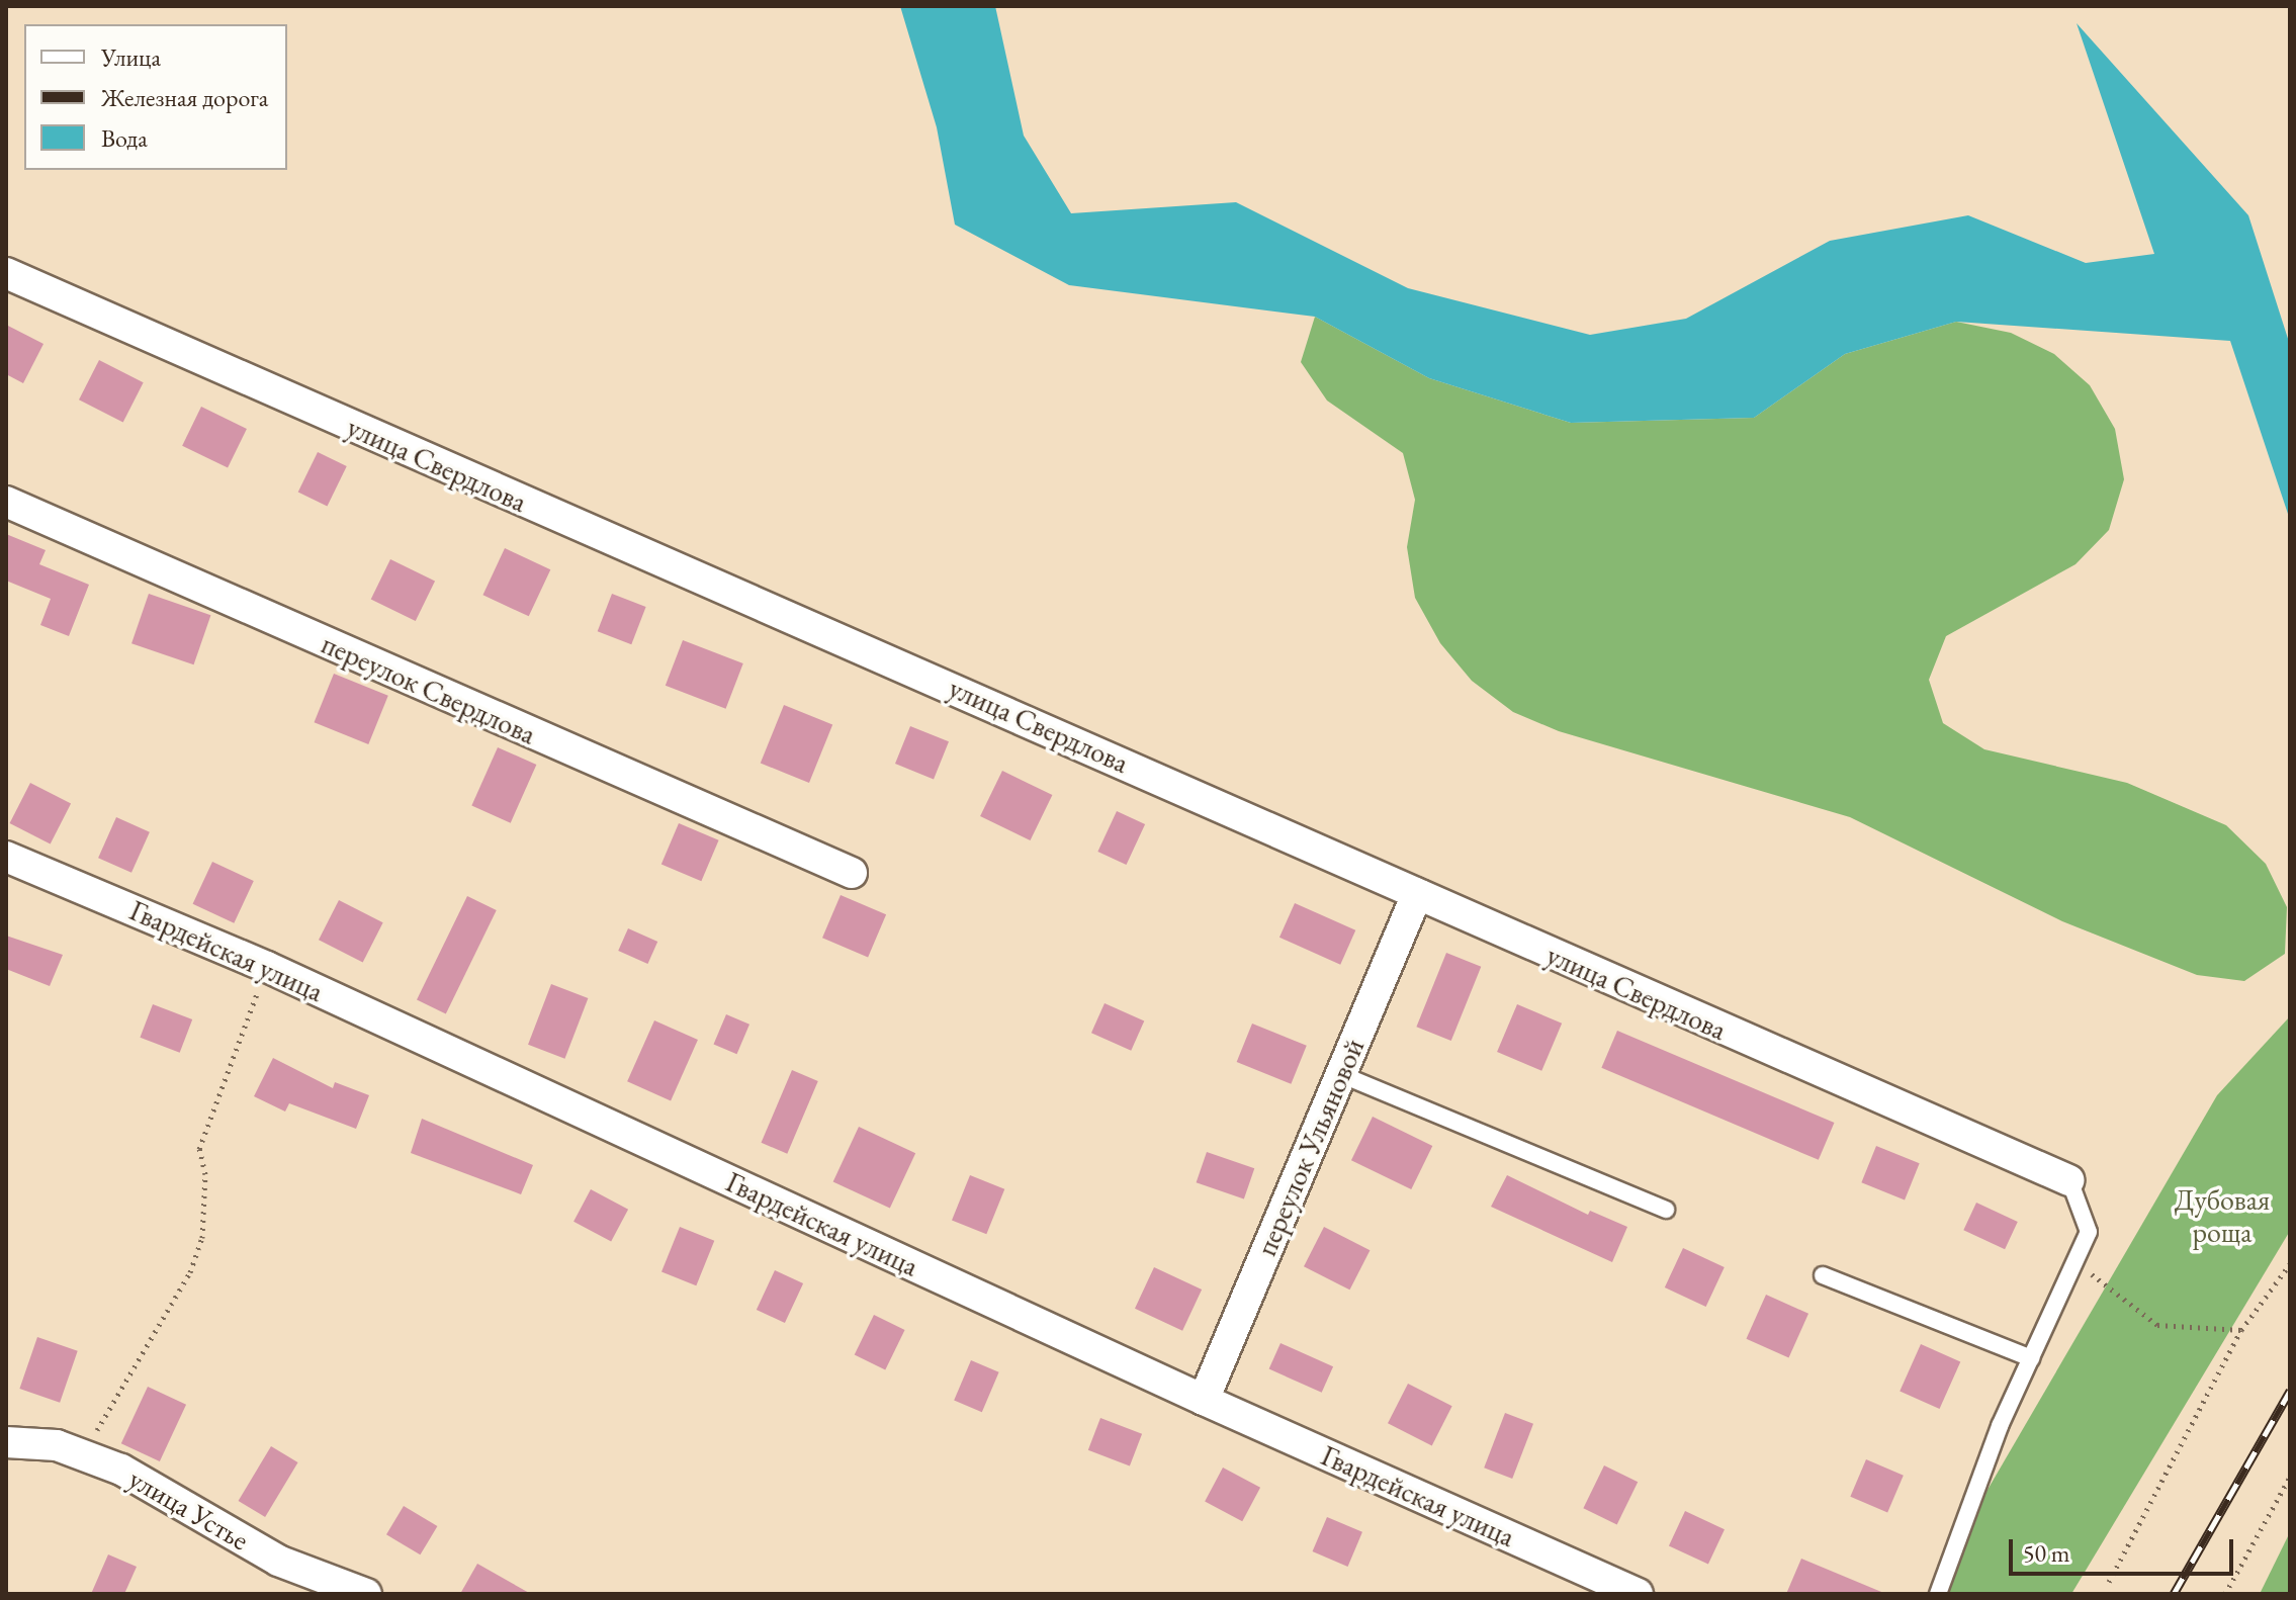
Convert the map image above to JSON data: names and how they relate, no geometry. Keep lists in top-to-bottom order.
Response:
{
  "streets": {
    "street": [
      "улица Свердлова",
      "переулок Свердлова",
      "Гвардейская улица",
      "переулок Ульяновой",
      "улица Устье"
    ]
  },
  "crossings": [
    ["улица Свердлова", "переулок Ульяновой"],
    ["Гвардейская улица", "переулок Ульяновой"]
  ],
  "parks": ["Дубовая роща"],
  "legend": ["Улица", "Железная дорога", "Вода"],
  "scale_bar": "50 m"
}
